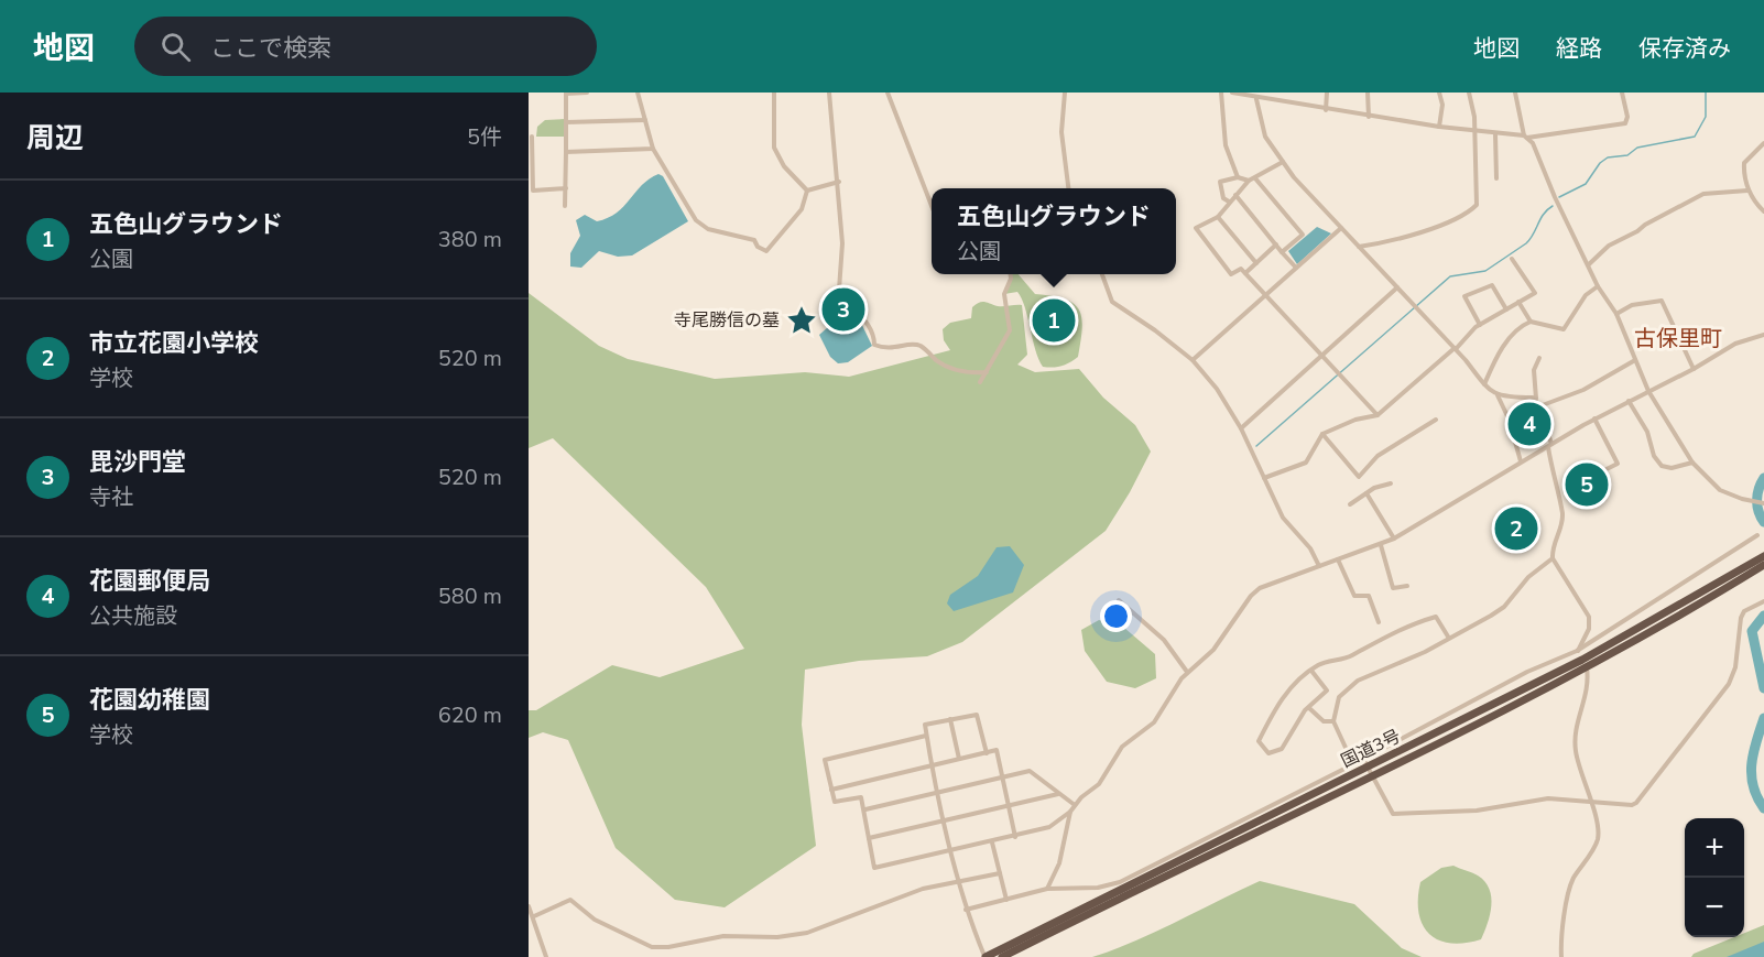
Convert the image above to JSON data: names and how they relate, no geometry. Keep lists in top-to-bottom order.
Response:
{
  "streets": {
    "highway": ["国道3号"]
  },
  "districts": ["古保里町"],
  "places": {
    "place": ["寺尾勝信の墓"]
  },
  "page": {
    "header": "地図",
    "search": "ここで検索",
    "nav": ["地図", "経路", "保存済み"],
    "heading": ["周辺", "5件"],
    "list": [
      {
        "mark": "1",
        "name": "五色山グラウンド",
        "note": "公園",
        "value": "380 m"
      },
      {
        "mark": "2",
        "name": "市立花園小学校",
        "note": "学校",
        "value": "520 m"
      },
      {
        "mark": "3",
        "name": "毘沙門堂",
        "note": "寺社",
        "value": "520 m"
      },
      {
        "mark": "4",
        "name": "花園郵便局",
        "note": "公共施設",
        "value": "580 m"
      },
      {
        "mark": "5",
        "name": "花園幼稚園",
        "note": "学校",
        "value": "620 m"
      }
    ],
    "popup": ["五色山グラウンド", "公園"],
    "pins": [
      "3",
      "1",
      "4",
      "5",
      "2"
    ],
    "map_buttons": ["+", "−"]
  }
}
